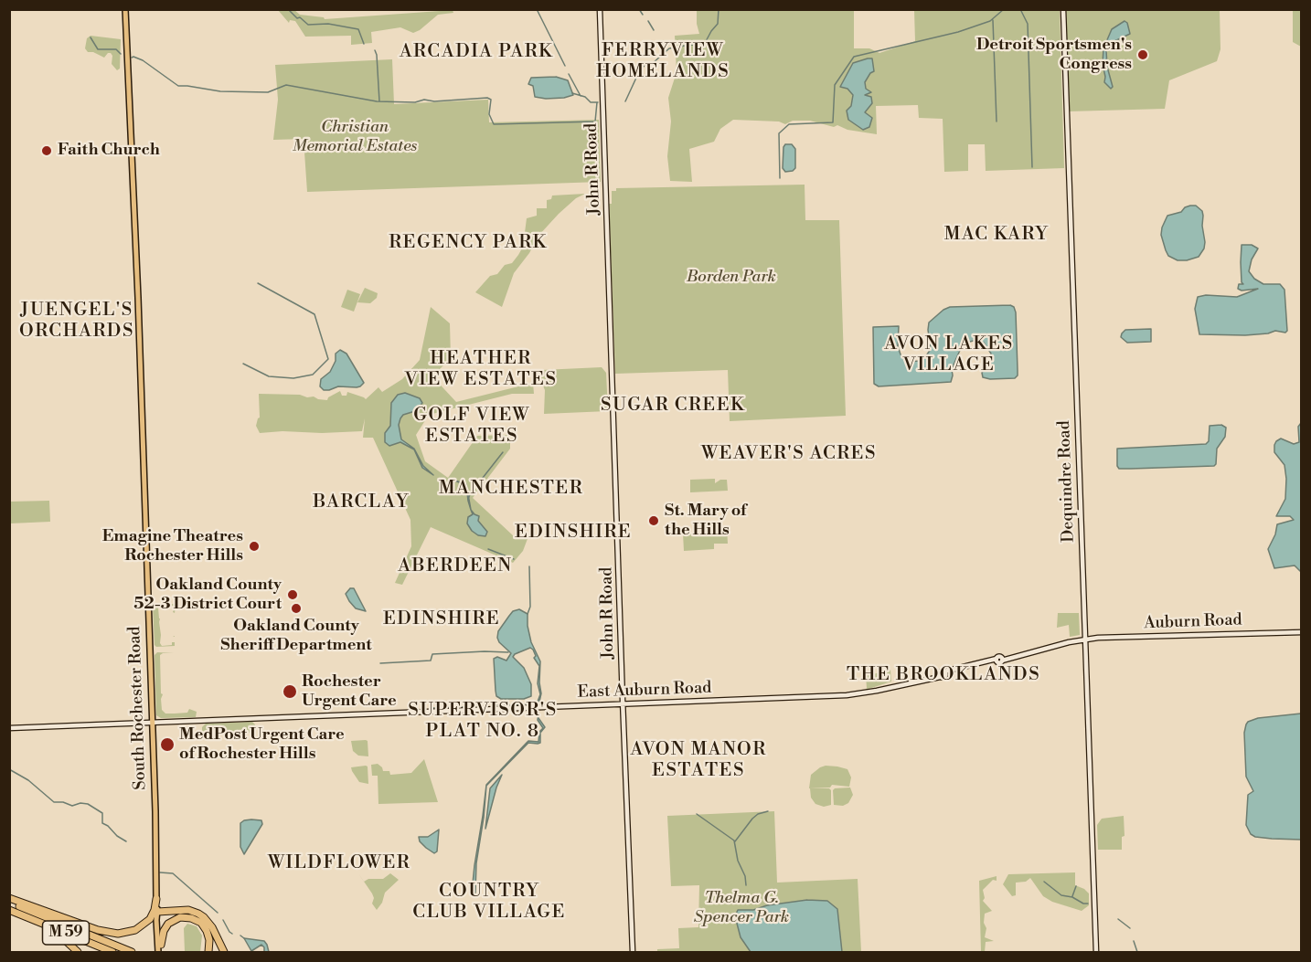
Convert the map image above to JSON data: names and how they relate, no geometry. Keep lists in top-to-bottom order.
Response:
{
  "streets": {
    "highway": ["M 59"],
    "main road": [
      "John R Road",
      "Dequindre Road",
      "Auburn Road",
      "East Auburn Road",
      "South Rochester Road"
    ]
  },
  "crossings": [
    ["John R Road", "East Auburn Road"],
    ["Dequindre Road", "Auburn Road"],
    ["Dequindre Road", "East Auburn Road"],
    ["Auburn Road", "East Auburn Road"],
    ["East Auburn Road", "South Rochester Road"]
  ],
  "districts": [
    "FERRYVIEW HOMELANDS",
    "ARCADIA PARK",
    "MAC KARY",
    "REGENCY PARK",
    "JUENGEL'S ORCHARDS",
    "AVON LAKES VILLAGE",
    "HEATHER VIEW ESTATES",
    "SUGAR CREEK",
    "GOLF VIEW ESTATES",
    "WEAVER'S ACRES",
    "MANCHESTER",
    "BARCLAY",
    "EDINSHIRE",
    "ABERDEEN",
    "EDINSHIRE",
    "THE BROOKLANDS",
    "SUPERVISOR'S PLAT NO. 8",
    "AVON MANOR ESTATES",
    "WILDFLOWER",
    "COUNTRY CLUB VILLAGE"
  ],
  "parks": ["Christian Memorial Estates", "Borden Park", "Thelma G. Spencer Park"],
  "places": [
    "Detroit Sportsmen's Congress",
    "Faith Church",
    "St. Mary of the Hills",
    "Emagine Theatres Rochester Hills",
    "Oakland County 52-3 District Court",
    "Oakland County Sheriff Department",
    "Rochester Urgent Care",
    "MedPost Urgent Care of Rochester Hills"
  ]
}
